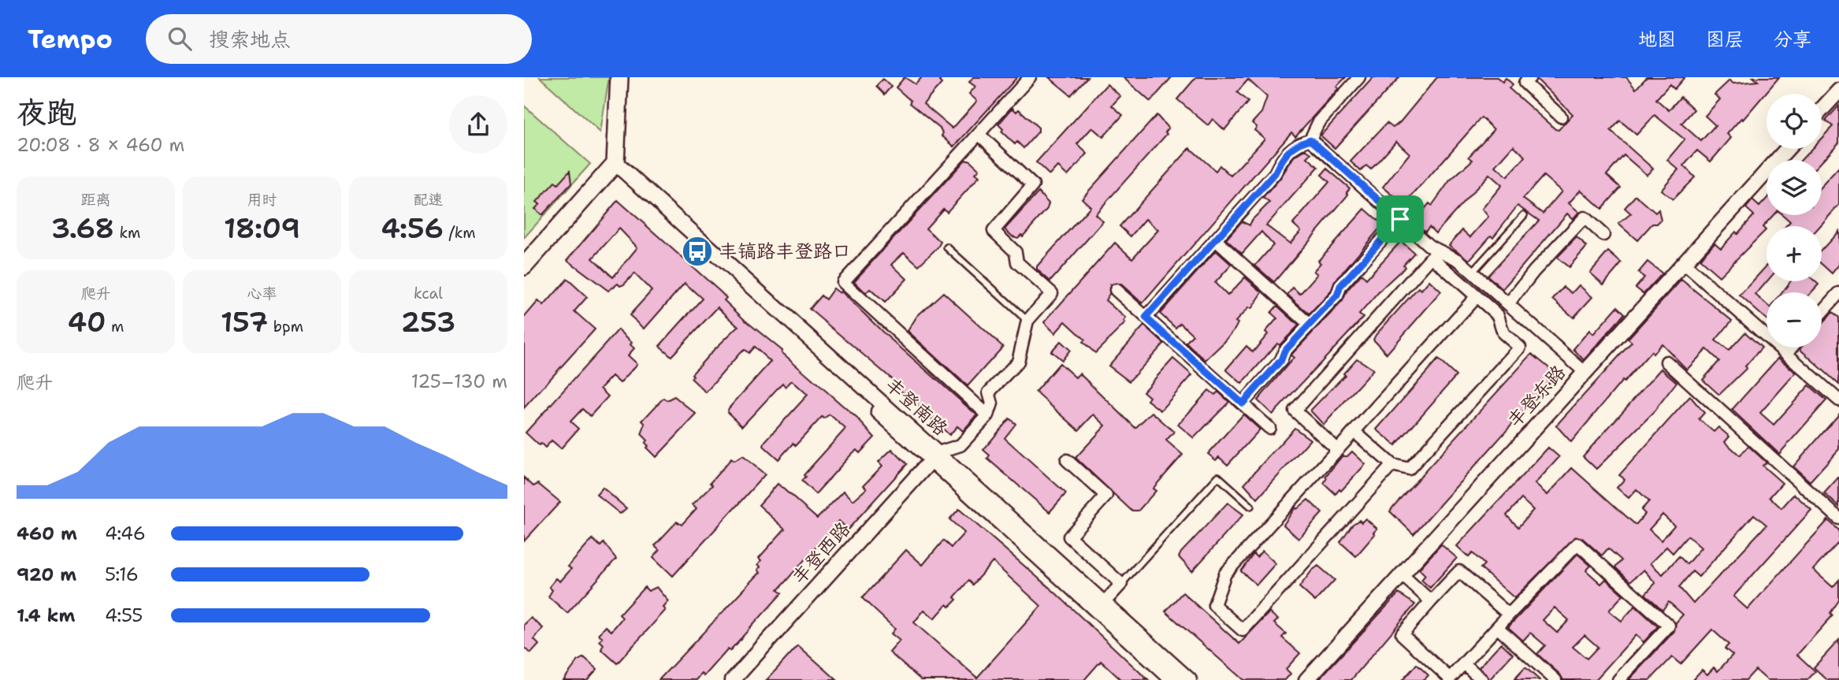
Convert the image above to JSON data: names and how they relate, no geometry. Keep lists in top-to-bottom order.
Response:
{
  "streets": {
    "street": ["丰登东路", "丰登南路", "丰登西路"]
  },
  "crossings": [
    ["丰登南路", "丰登西路"]
  ],
  "places": {
    "bus stop": ["丰镐路丰登路口"]
  },
  "page": {
    "header": "Tempo",
    "search": "搜索地点",
    "nav": ["地图", "图层", "分享"],
    "heading": ["夜跑", "20:08 · 8 × 460 m"],
    "map_buttons": ["+", "−"],
    "stats": [
      ["距离", "3.68 km"],
      ["用时", "18:09"],
      ["配速", "4:56 /km"],
      ["爬升", "40 m"],
      ["心率", "157 bpm"],
      ["kcal", "253"]
    ],
    "chart": ["爬升", "125–130 m"],
    "list": [
      {
        "name": "460 m",
        "note": "4:46"
      },
      {
        "name": "920 m",
        "note": "5:16"
      },
      {
        "name": "1.4 km",
        "note": "4:55"
      }
    ]
  }
}
